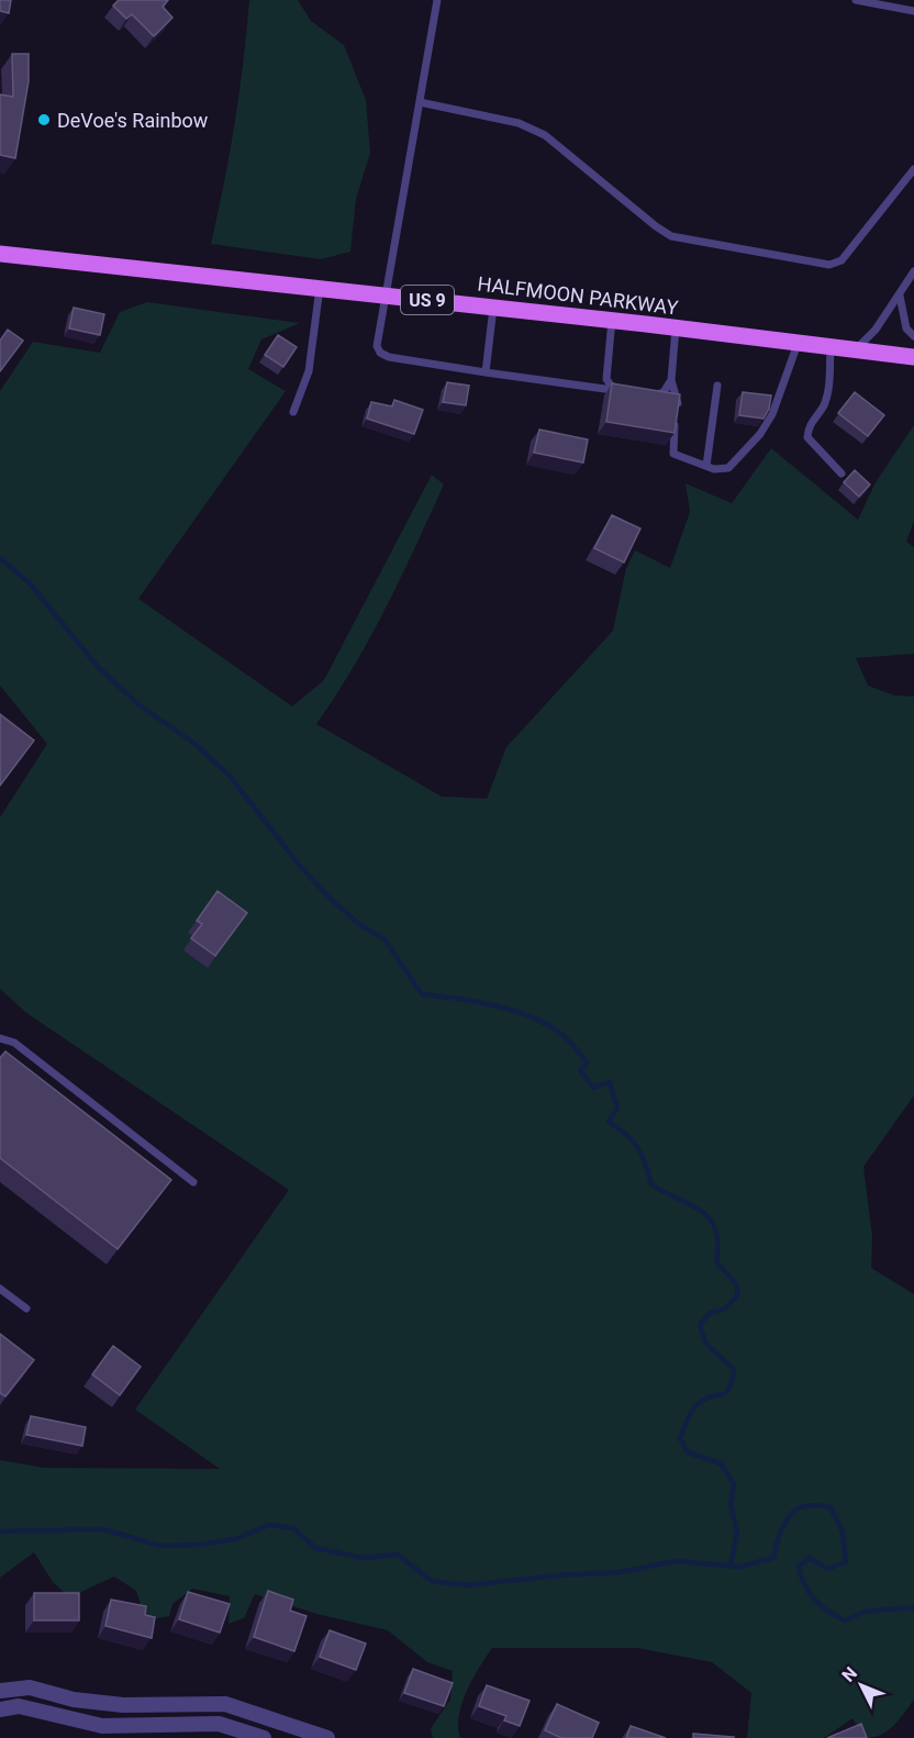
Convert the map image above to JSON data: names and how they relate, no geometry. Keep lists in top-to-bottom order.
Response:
{
  "streets": {
    "main road": ["HALFMOON PARKWAY", "US 9"]
  },
  "places": ["DeVoe's Rainbow"],
  "north": "top left"
}
